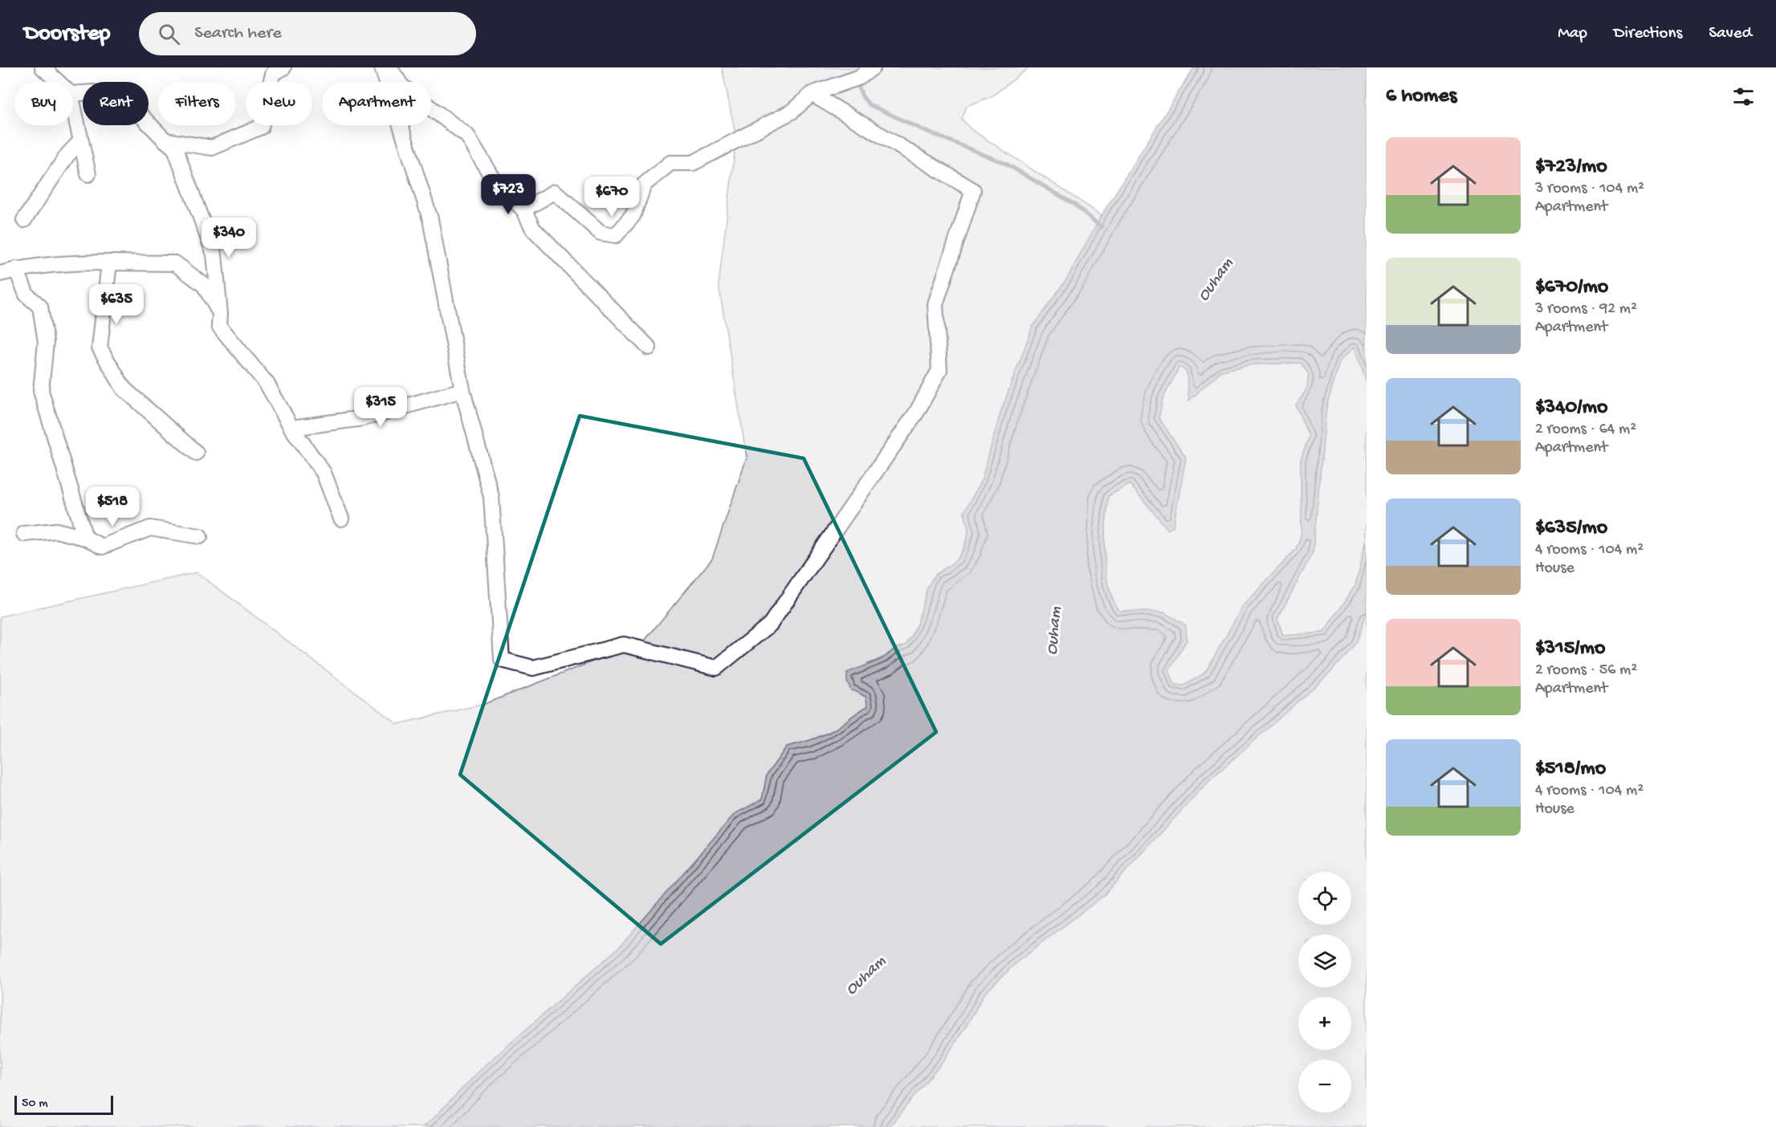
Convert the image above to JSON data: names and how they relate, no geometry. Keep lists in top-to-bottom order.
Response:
{
  "water": ["Ouham"],
  "scale_bar": "50 m",
  "page": {
    "header": "Doorstep",
    "search": "Search here",
    "nav": ["Map", "Directions", "Saved"],
    "heading": "6 homes",
    "chip": [
      "Buy",
      "Rent",
      "Filters",
      "New",
      "Apartment"
    ],
    "list": [
      {
        "name": "$723/mo",
        "note": "3 rooms · 104 m² · Apartment"
      },
      {
        "name": "$670/mo",
        "note": "3 rooms · 92 m² · Apartment"
      },
      {
        "name": "$340/mo",
        "note": "2 rooms · 64 m² · Apartment"
      },
      {
        "name": "$635/mo",
        "note": "4 rooms · 104 m² · House"
      },
      {
        "name": "$315/mo",
        "note": "2 rooms · 56 m² · Apartment"
      },
      {
        "name": "$518/mo",
        "note": "4 rooms · 104 m² · House"
      }
    ],
    "price": [
      "$723",
      "$670",
      "$340",
      "$635",
      "$315",
      "$518"
    ],
    "map_buttons": ["+", "−"],
    "scale": "50 m"
  }
}
